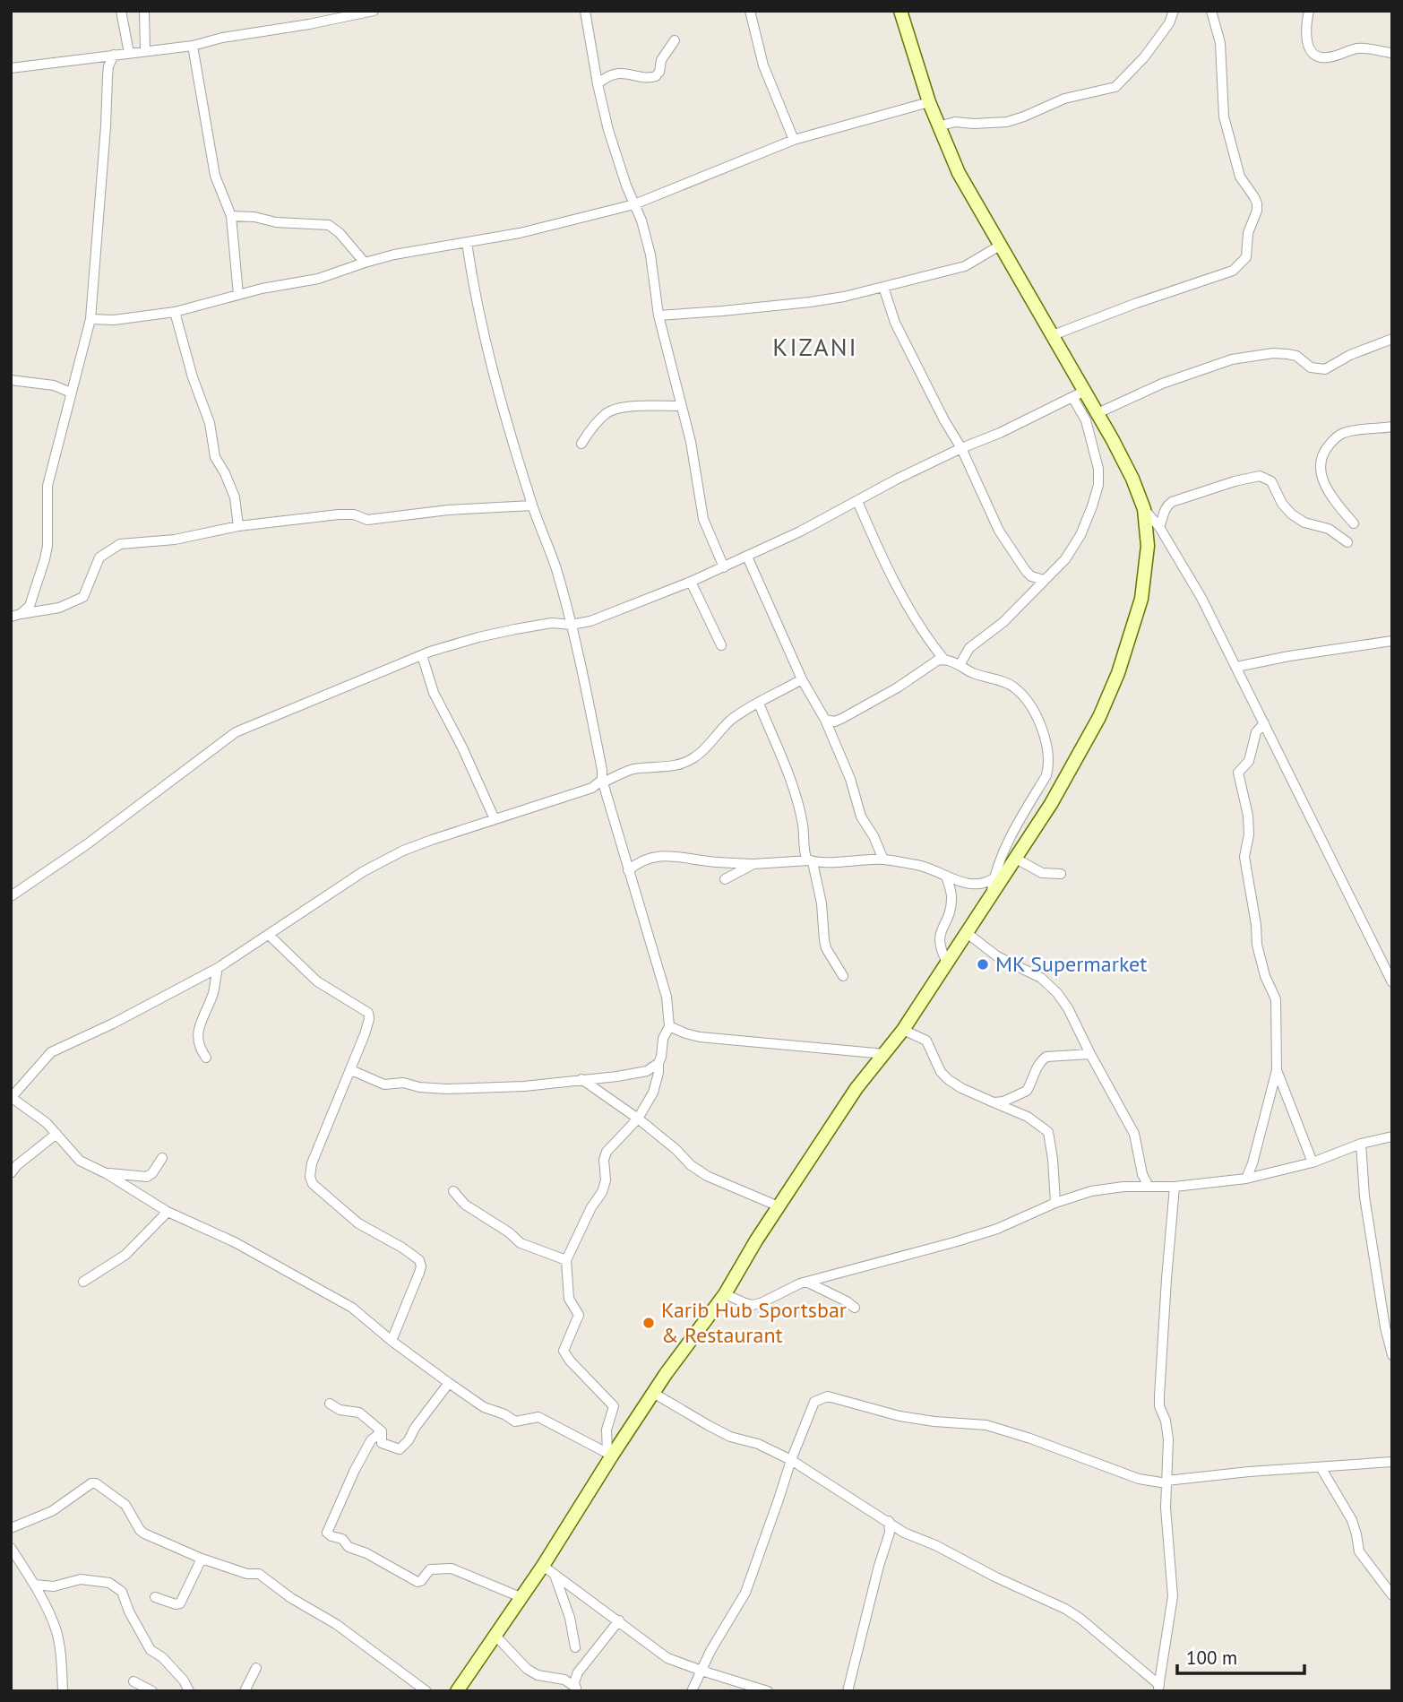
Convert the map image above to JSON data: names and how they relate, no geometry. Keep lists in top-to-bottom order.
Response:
{
  "districts": ["KIZANI"],
  "places": ["MK Supermarket", "Karib Hub Sportsbar & Restaurant"],
  "scale_bar": "100 m"
}
